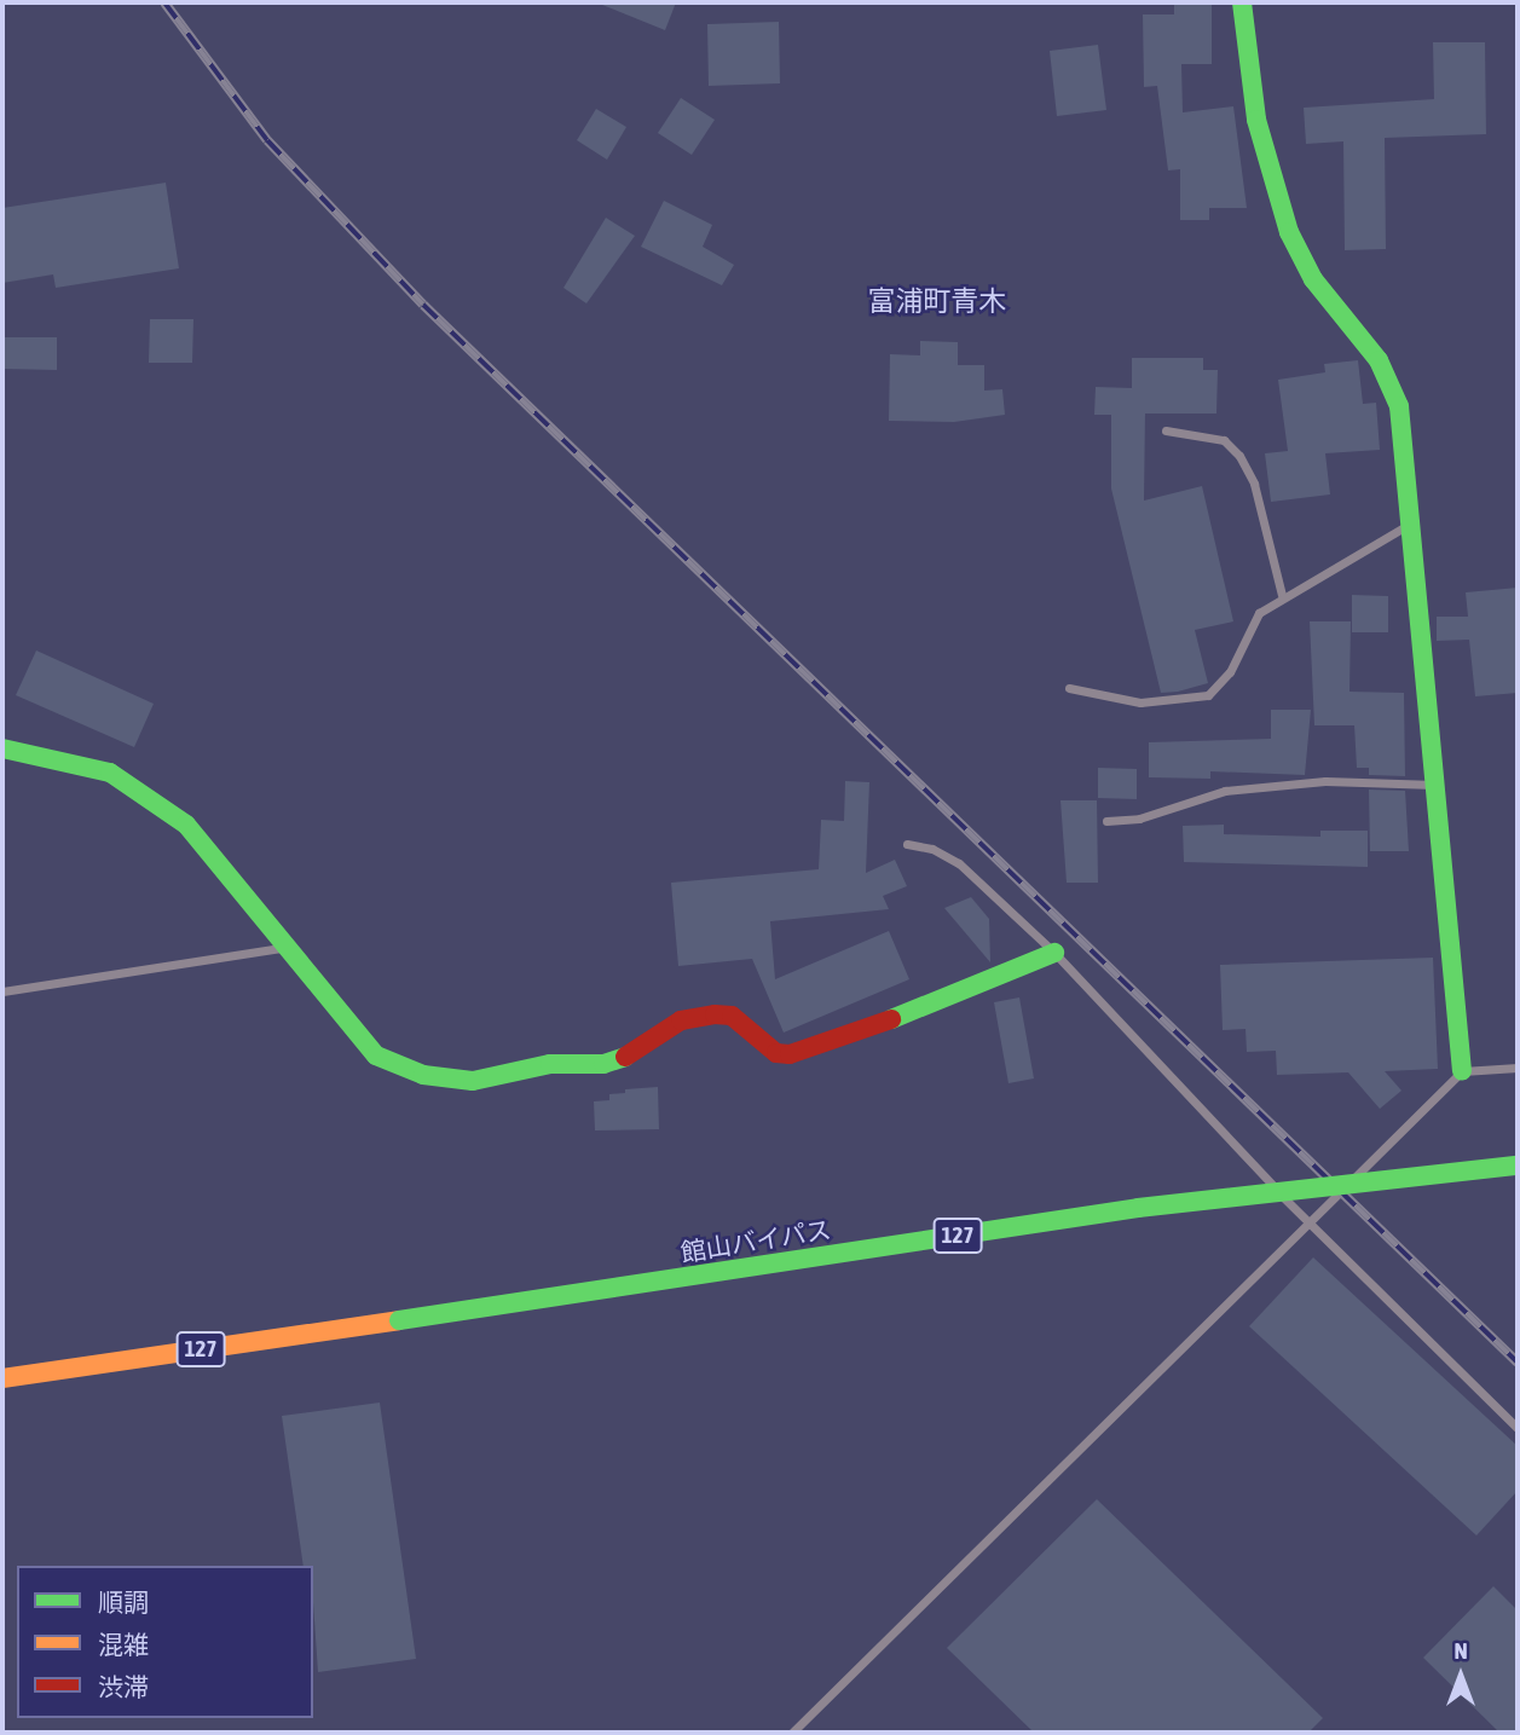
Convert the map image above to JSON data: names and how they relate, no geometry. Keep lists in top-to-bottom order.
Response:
{
  "streets": {
    "main road": ["127", "館山バイパス"]
  },
  "districts": ["富浦町青木"],
  "legend": ["順調", "混雑", "渋滞"],
  "north": "top"
}
